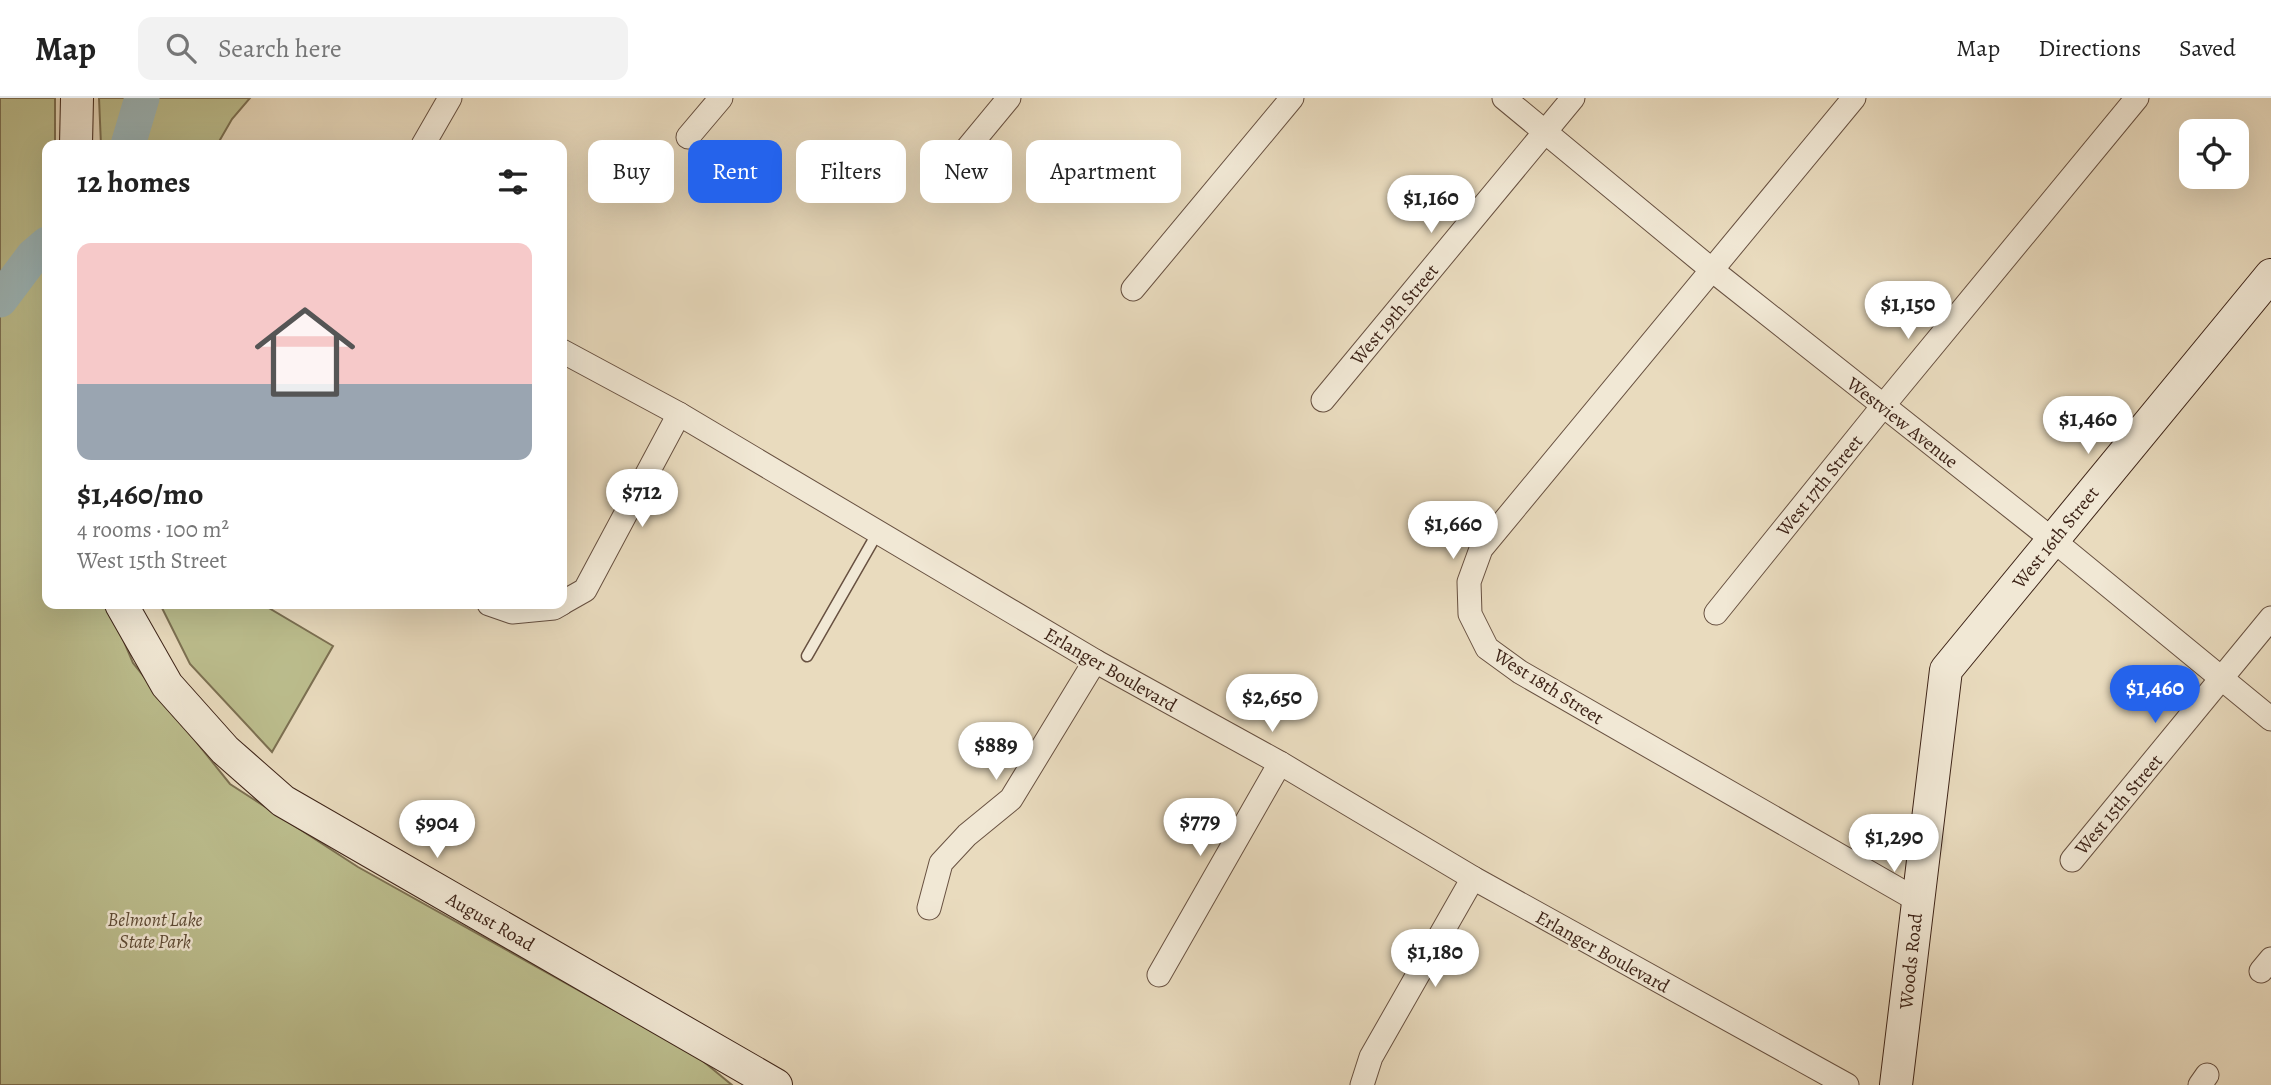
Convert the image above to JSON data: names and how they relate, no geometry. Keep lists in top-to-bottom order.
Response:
{
  "streets": {
    "street": [
      "West 19th Street",
      "Westview Avenue",
      "West 17th Street",
      "West 16th Street",
      "Erlanger Boulevard",
      "West 18th Street",
      "West 15th Street",
      "August Road",
      "Woods Road"
    ]
  },
  "crossings": [
    ["West 19th Street", "Westview Avenue"],
    ["Westview Avenue", "West 17th Street"],
    ["Westview Avenue", "West 16th Street"],
    ["Westview Avenue", "West 18th Street"],
    ["Westview Avenue", "West 15th Street"],
    ["West 16th Street", "Woods Road"],
    ["West 18th Street", "Woods Road"]
  ],
  "parks": ["Belmont Lake State Park"],
  "page": {
    "header": "Map",
    "search": "Search here",
    "nav": ["Map", "Directions", "Saved"],
    "chip": [
      "Buy",
      "Rent",
      "Filters",
      "New",
      "Apartment"
    ],
    "heading": "12 homes",
    "price": [
      "$1,160",
      "$1,150",
      "$1,460",
      "$712",
      "$1,660",
      "$1,460",
      "$2,650",
      "$889",
      "$779",
      "$904",
      "$1,290",
      "$1,180"
    ],
    "list": [
      {
        "name": "$1,460/mo",
        "note": "4 rooms · 100 m² · West 15th Street"
      }
    ]
  }
}
